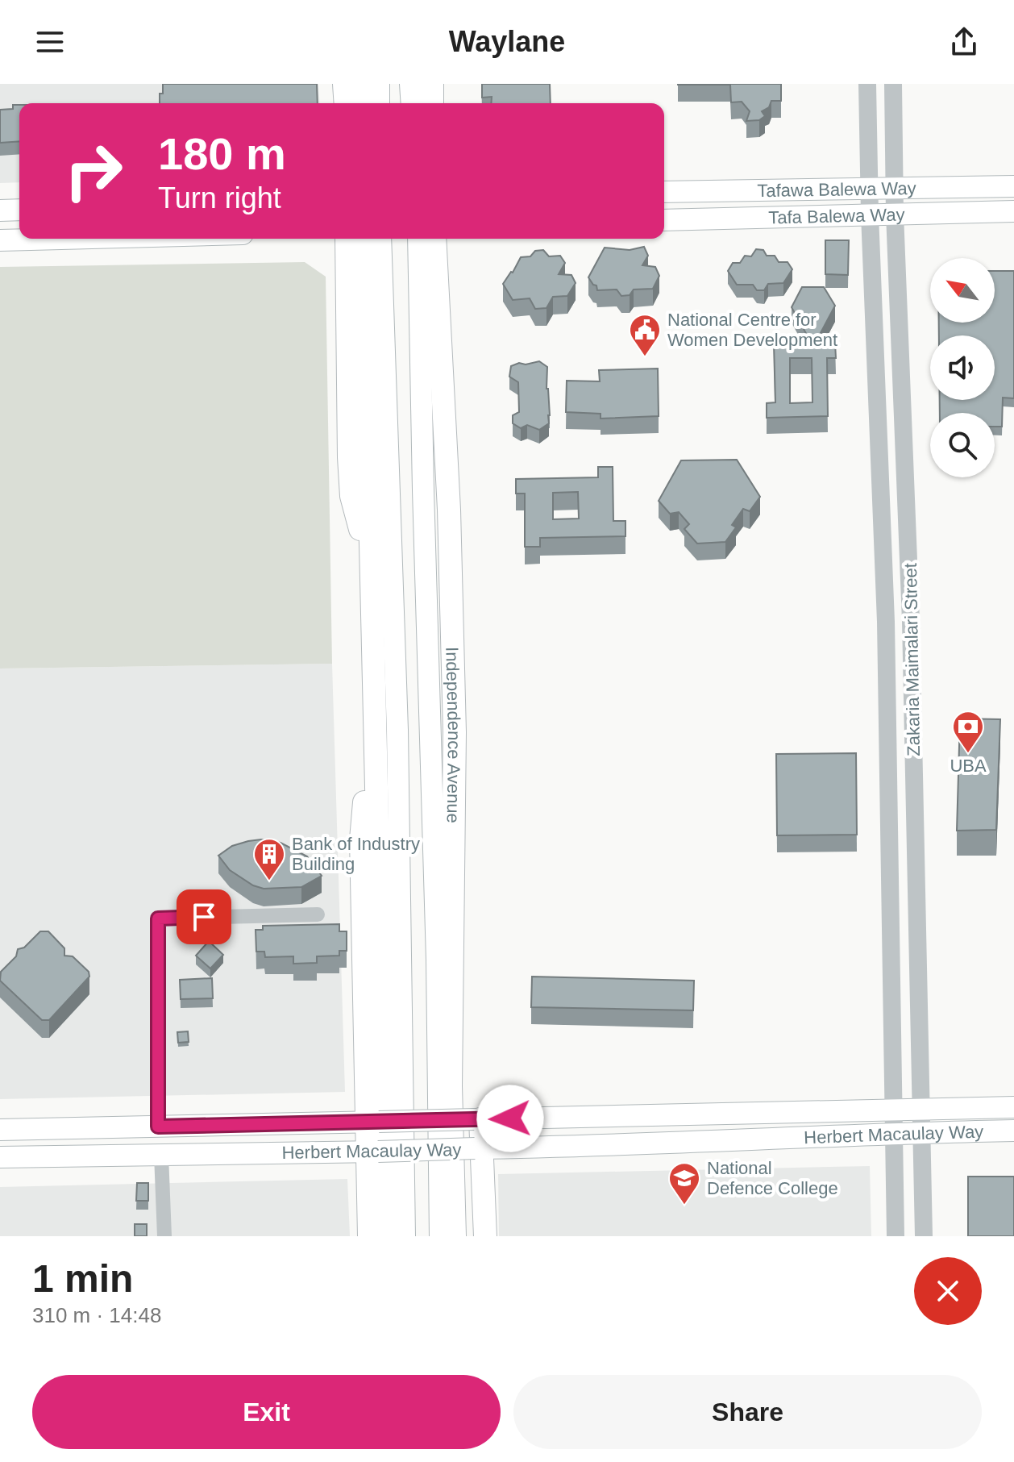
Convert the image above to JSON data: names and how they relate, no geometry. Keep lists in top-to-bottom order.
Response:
{
  "streets": {
    "main road": [
      "Tafawa Balewa Way",
      "Tafa Balewa Way",
      "Independence Avenue",
      "Herbert Macaulay Way"
    ],
    "street": ["Zakaria Maimalari Street"]
  },
  "crossings": [
    ["Tafawa Balewa Way", "Zakaria Maimalari Street"],
    ["Tafa Balewa Way", "Zakaria Maimalari Street"],
    ["Zakaria Maimalari Street", "Herbert Macaulay Way"]
  ],
  "places": {
    "public building": ["National Centre for Women Development"],
    "bank": ["UBA"],
    "building": ["Bank of Industry Building"],
    "school or university": ["National Defence College"]
  },
  "north": "top left",
  "page": {
    "header": "Waylane",
    "turn": ["180 m", "Turn right"],
    "heading": ["1 min", "310 m · 14:48"],
    "buttons": ["Exit", "Share"]
  }
}
